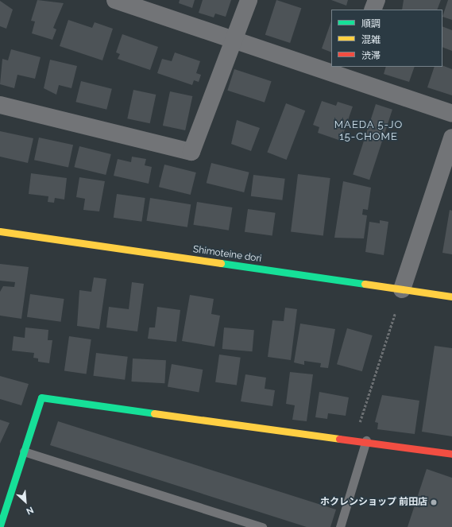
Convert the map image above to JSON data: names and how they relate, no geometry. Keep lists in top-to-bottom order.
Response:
{
  "streets": {
    "street": ["Shimoteine dori"]
  },
  "districts": ["MAEDA 5-JO 15-CHOME"],
  "places": ["ホクレンショップ 前田店"],
  "legend": ["順調", "混雑", "渋滞"],
  "north": "bottom right"
}
